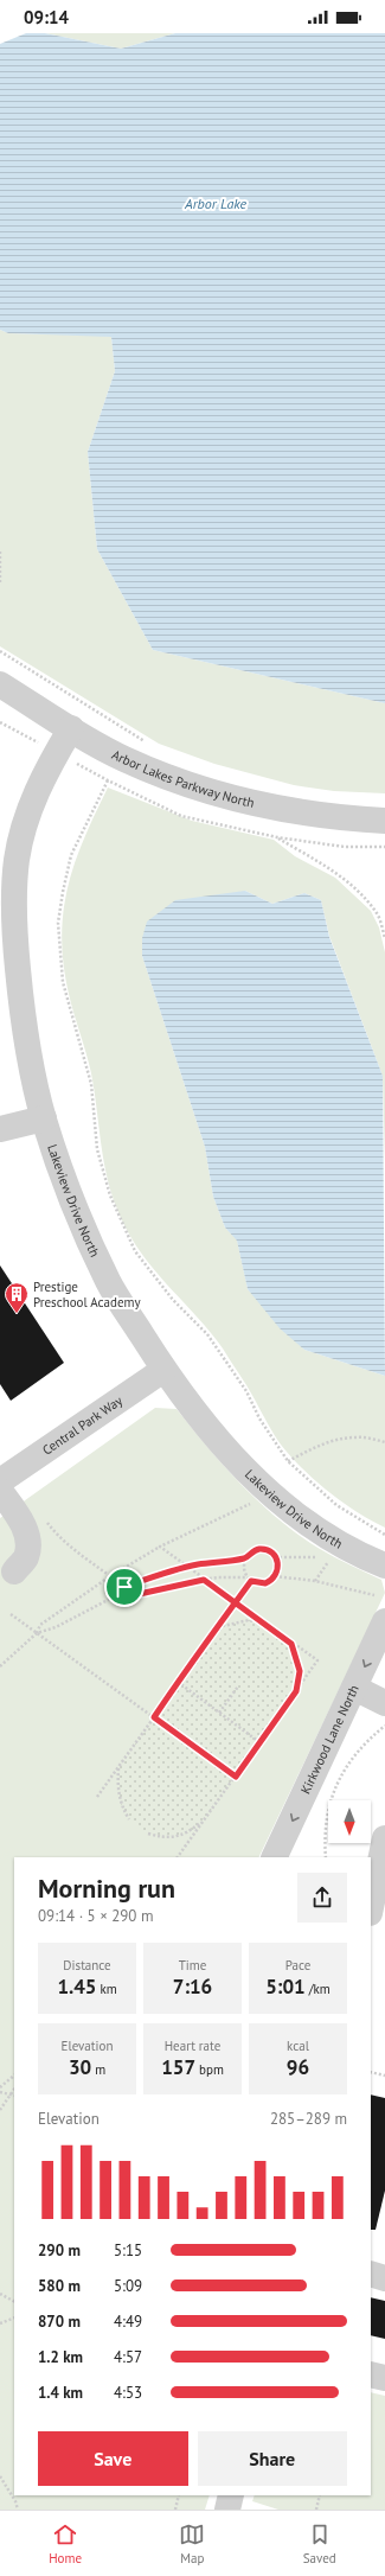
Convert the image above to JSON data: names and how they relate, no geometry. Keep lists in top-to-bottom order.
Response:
{
  "streets": {
    "street": [
      "Arbor Lakes Parkway North",
      "Lakeview Drive North",
      "Central Park Way",
      "Kirkwood Lane North"
    ]
  },
  "crossings": [
    ["Arbor Lakes Parkway North", "Lakeview Drive North"],
    ["Lakeview Drive North", "Central Park Way"]
  ],
  "one_way": ["Kirkwood Lane North"],
  "water": ["Arbor Lake"],
  "places": {
    "building": ["Prestige Preschool Academy"]
  },
  "north": "bottom",
  "page": {
    "status": "09:14",
    "heading": ["Morning run", "09:14 · 5 × 290 m"],
    "stats": [
      ["Distance", "1.45 km"],
      ["Time", "7:16"],
      ["Pace", "5:01 /km"],
      ["Elevation", "30 m"],
      ["Heart rate", "157 bpm"],
      ["kcal", "96"]
    ],
    "chart": ["Elevation", "285–289 m"],
    "list": [
      {
        "name": "290 m",
        "note": "5:15"
      },
      {
        "name": "580 m",
        "note": "5:09"
      },
      {
        "name": "870 m",
        "note": "4:49"
      },
      {
        "name": "1.2 km",
        "note": "4:57"
      },
      {
        "name": "1.4 km",
        "note": "4:53"
      }
    ],
    "buttons": ["Save", "Share"],
    "tabs": ["Home", "Map", "Saved"]
  }
}
